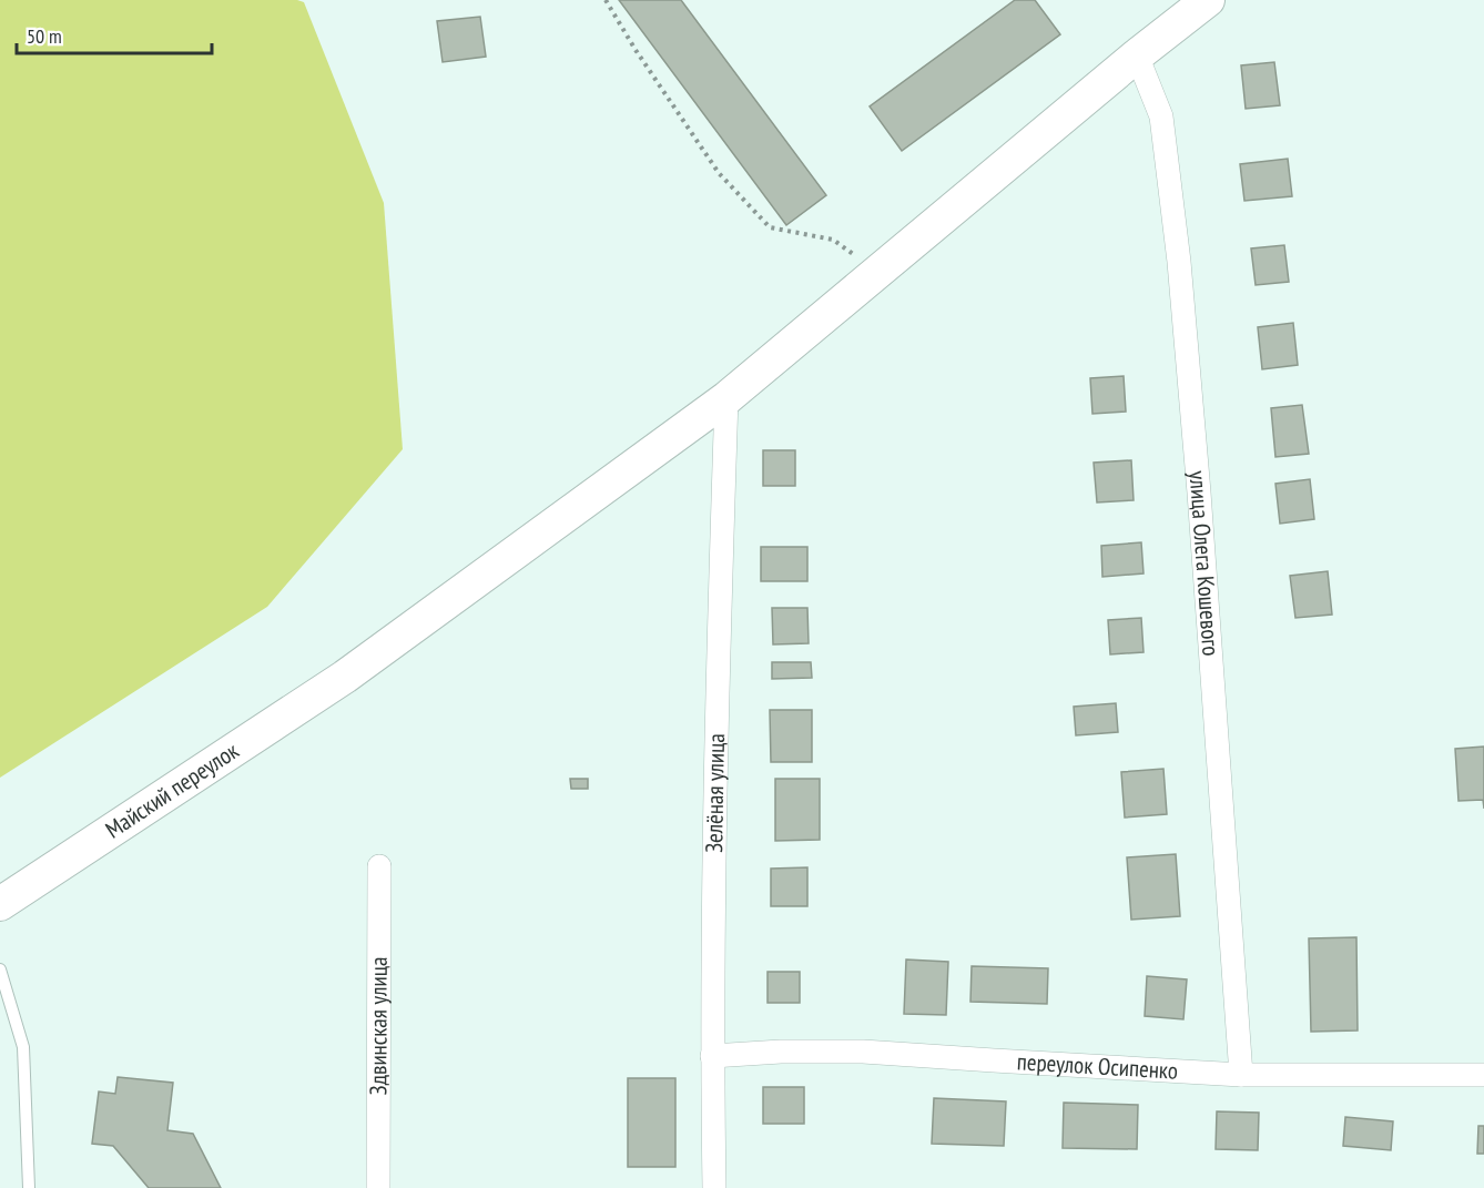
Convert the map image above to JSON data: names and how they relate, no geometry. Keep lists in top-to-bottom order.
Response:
{
  "streets": {
    "main road": ["Майский переулок"],
    "street": [
      "улица Олега Кошевого",
      "Зелёная улица",
      "Здвинская улица",
      "переулок Осипенко"
    ]
  },
  "crossings": [
    ["улица Олега Кошевого", "Майский переулок"],
    ["улица Олега Кошевого", "переулок Осипенко"],
    ["Майский переулок", "Зелёная улица"],
    ["Зелёная улица", "переулок Осипенко"]
  ],
  "scale_bar": "50 m"
}
